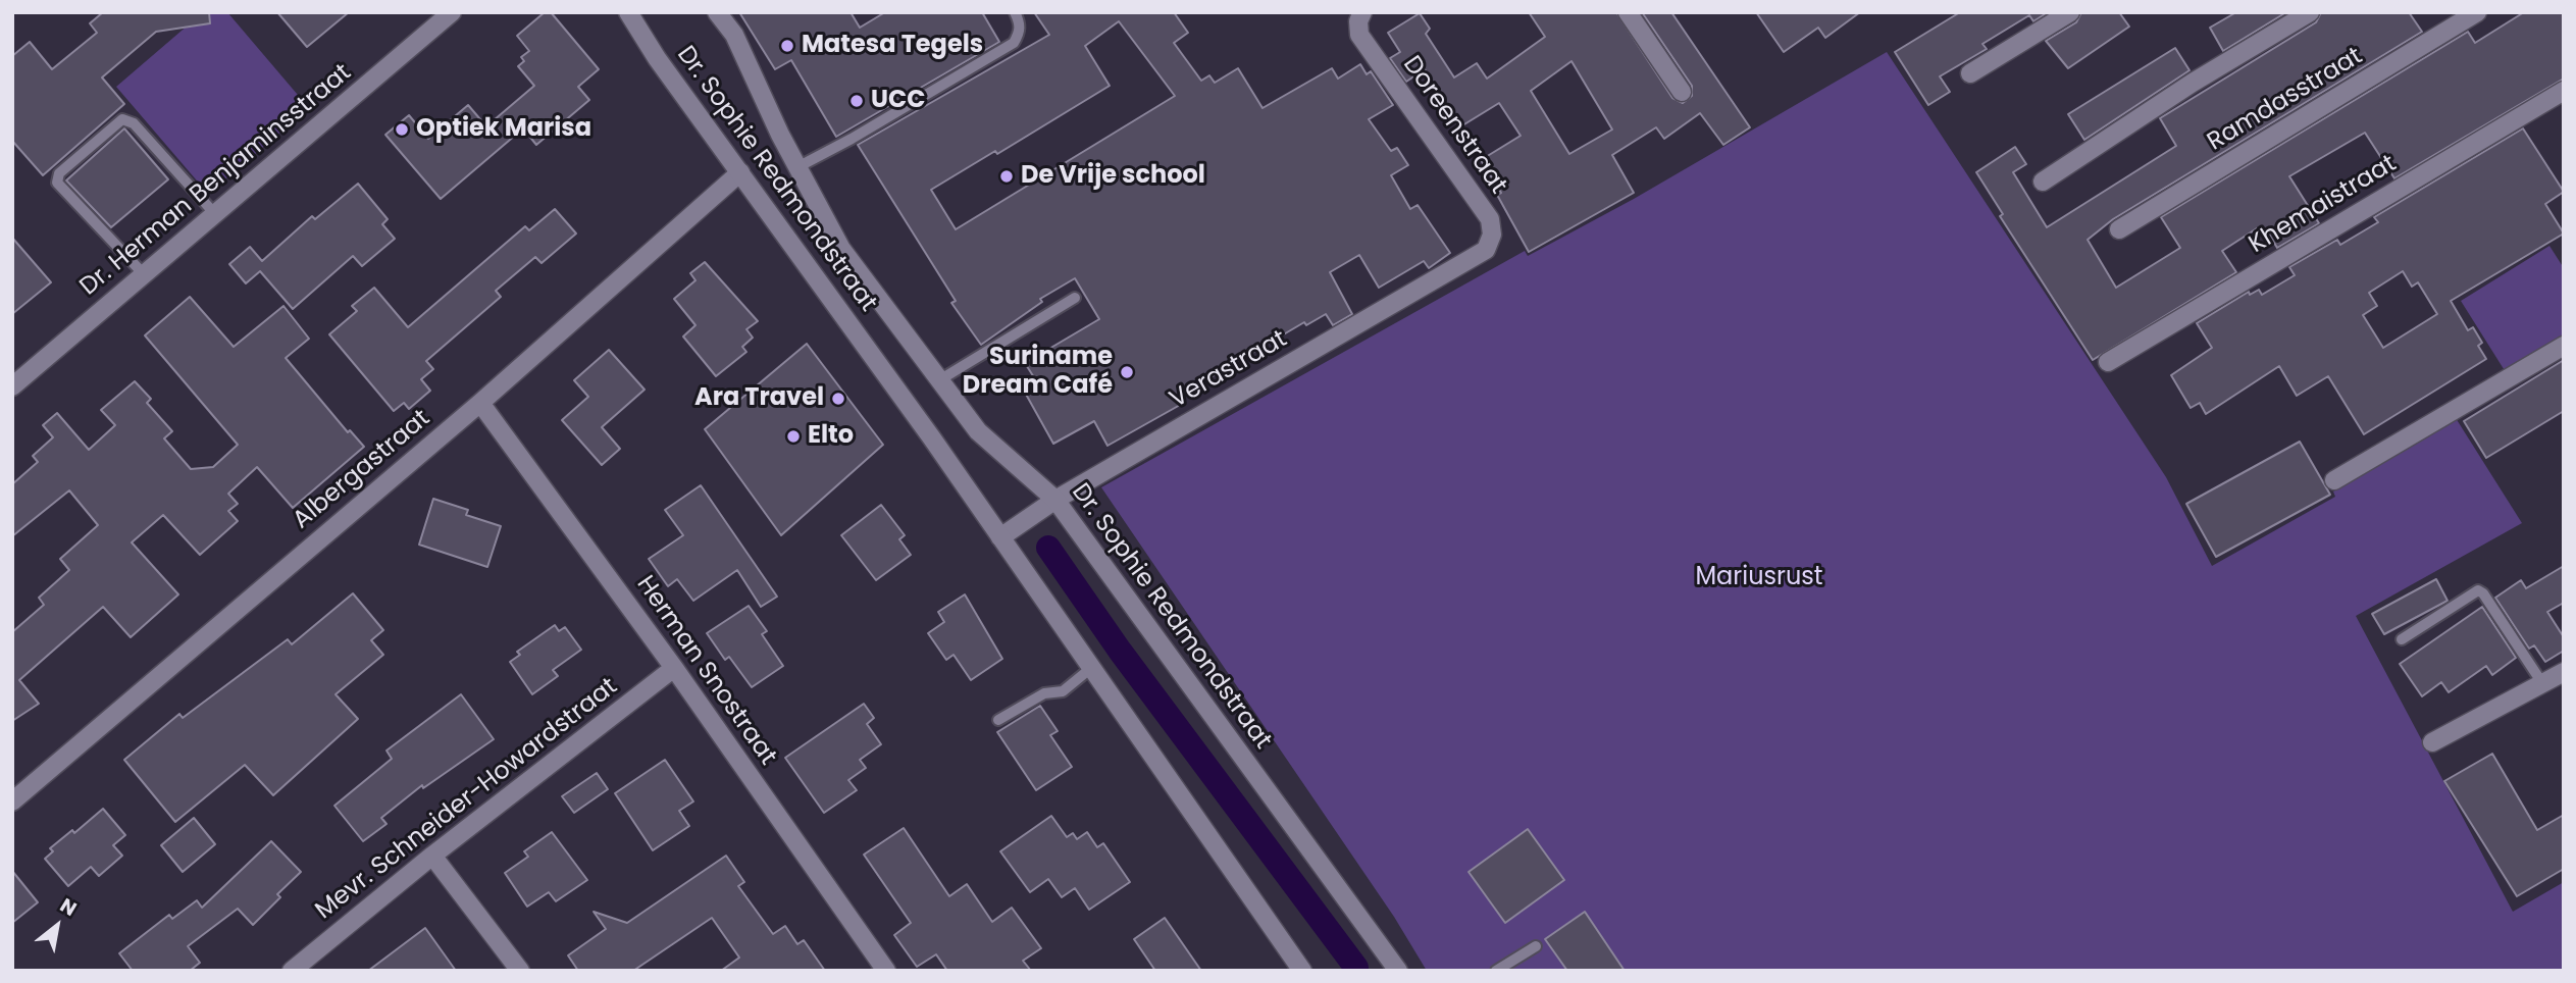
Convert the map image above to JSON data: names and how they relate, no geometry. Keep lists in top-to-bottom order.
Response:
{
  "streets": {
    "street": [
      "Ramdasstraat",
      "Doreenstraat",
      "Dr. Sophie Redmondstraat",
      "Dr. Herman Benjaminsstraat",
      "Khemaistraat",
      "Verastraat",
      "Albergastraat",
      "Herman Snostraat",
      "Mevr. Schneider-Howardstraat"
    ]
  },
  "crossings": [
    ["Doreenstraat", "Verastraat"],
    ["Dr. Sophie Redmondstraat", "Verastraat"],
    ["Dr. Sophie Redmondstraat", "Albergastraat"],
    ["Albergastraat", "Herman Snostraat"],
    ["Herman Snostraat", "Mevr. Schneider-Howardstraat"]
  ],
  "parks": ["Mariusrust"],
  "places": [
    "Matesa Tegels",
    "UCC",
    "Optiek Marisa",
    "De Vrije school",
    "Suriname Dream Café",
    "Ara Travel",
    "Elto"
  ],
  "north": "top right"
}
